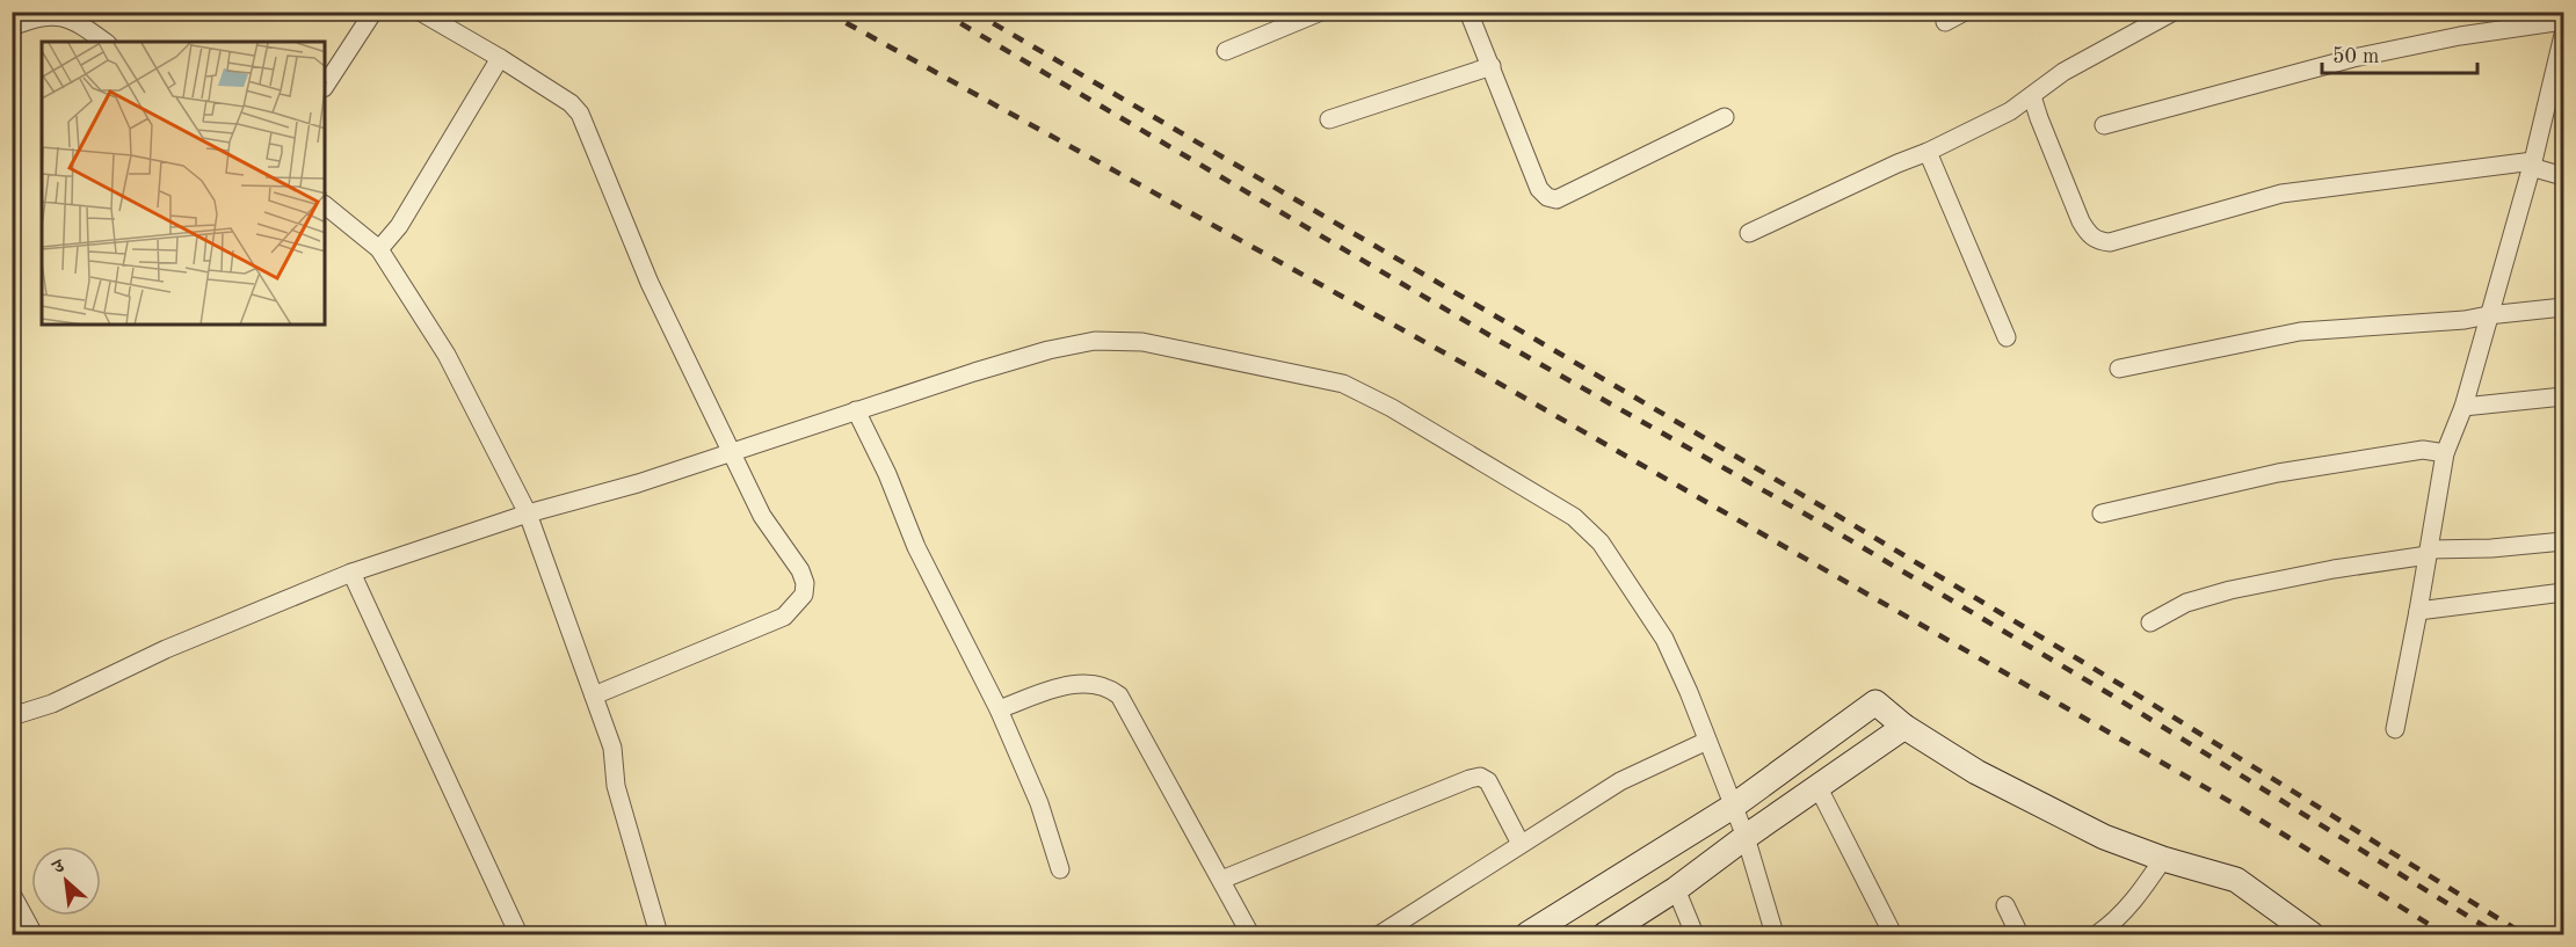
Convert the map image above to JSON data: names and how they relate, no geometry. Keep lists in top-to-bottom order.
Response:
{
  "scale_bar": "50 m",
  "north": "top left"
}
